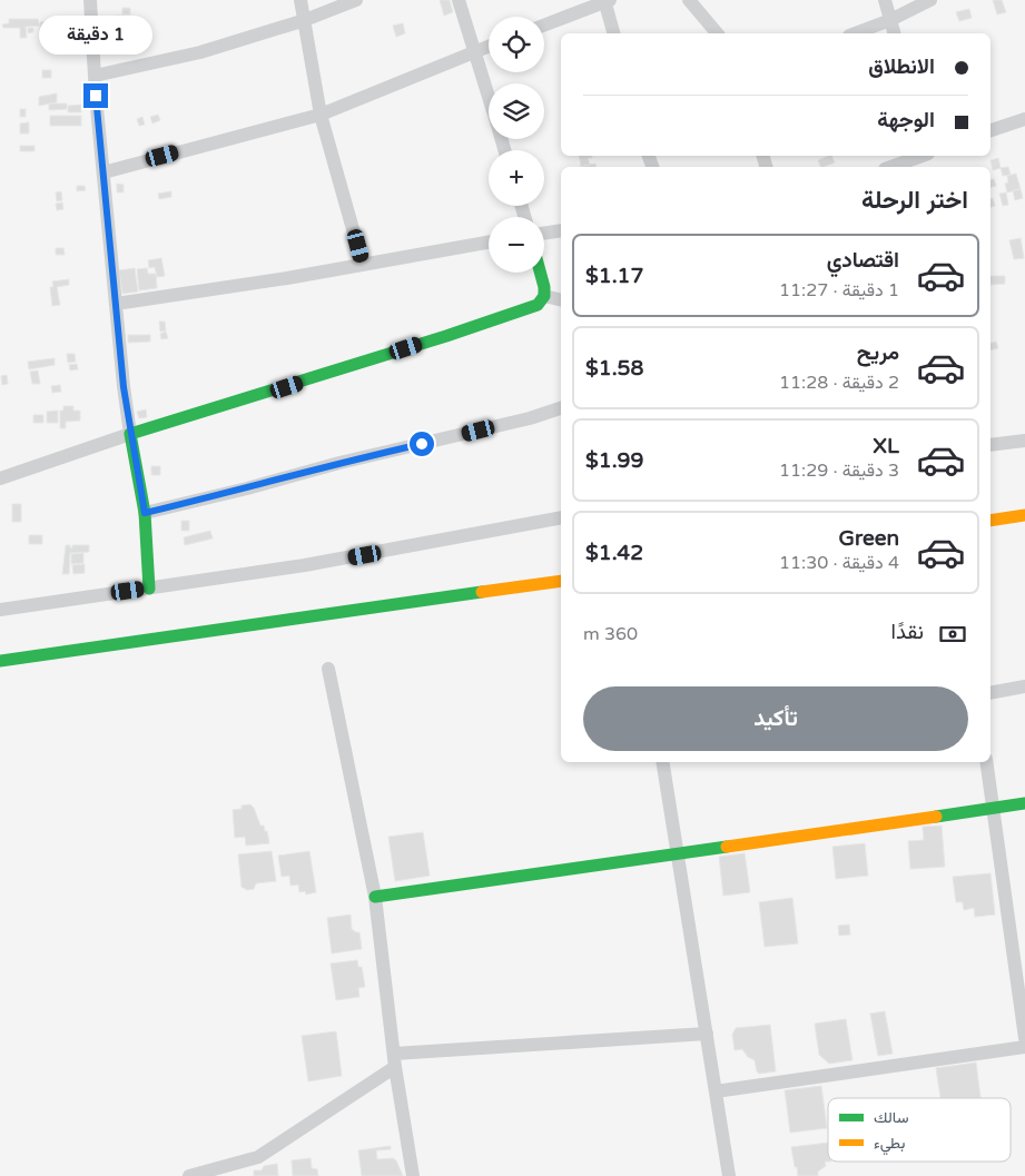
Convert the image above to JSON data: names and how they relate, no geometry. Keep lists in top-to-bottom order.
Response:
{
  "legend": ["سالك", "بطيء"],
  "page": {
    "bubble": "1 دقيقة",
    "map_buttons": ["+", "−"],
    "banner": ["الانطلاق", "الوجهة"],
    "heading": "اختر الرحلة",
    "list": [
      {
        "name": "اقتصادي",
        "note": "1 دقيقة · 11:27",
        "value": "$1.17"
      },
      {
        "name": "مريح",
        "note": "2 دقيقة · 11:28",
        "value": "$1.58"
      },
      {
        "name": "XL",
        "note": "3 دقيقة · 11:29",
        "value": "$1.99"
      },
      {
        "name": "Green",
        "note": "4 دقيقة · 11:30",
        "value": "$1.42"
      }
    ],
    "pay": ["نقدًا", "360 m"],
    "buttons": "تأكيد"
  }
}
